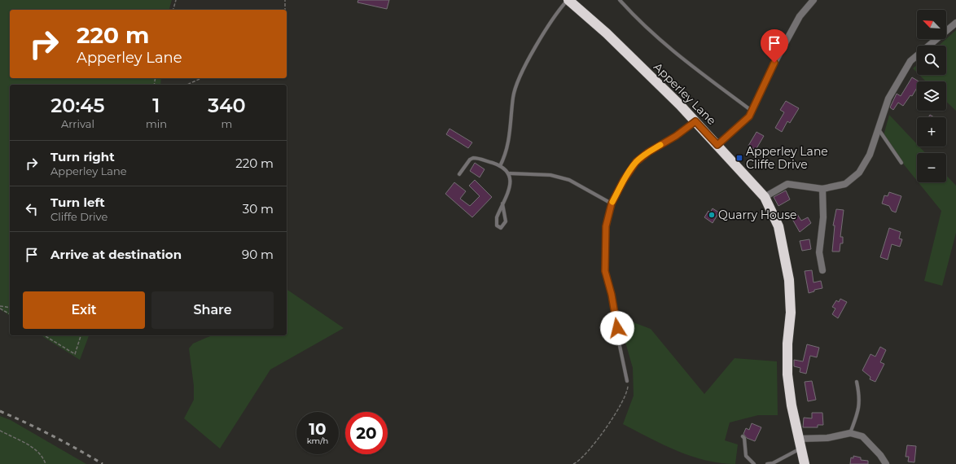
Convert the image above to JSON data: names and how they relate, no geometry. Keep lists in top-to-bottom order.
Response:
{
  "streets": {
    "highway": ["Apperley Lane"]
  },
  "places": {
    "transit": ["Apperley Lane Cliffe Drive"],
    "other": ["Quarry House"]
  },
  "north": "top left",
  "page": {
    "map_buttons": ["+", "−"],
    "turn": ["220 m", "Apperley Lane"],
    "eta": [
      "20:45",
      "Arrival",
      "1",
      "min",
      "340",
      "m"
    ],
    "list": [
      {
        "name": "Turn right",
        "note": "Apperley Lane",
        "value": "220 m"
      },
      {
        "name": "Turn left",
        "note": "Cliffe Drive",
        "value": "30 m"
      },
      {
        "name": "Arrive at destination",
        "value": "90 m"
      }
    ],
    "buttons": ["Exit", "Share"],
    "speed": "10 km/h",
    "limit": "20"
  }
}
